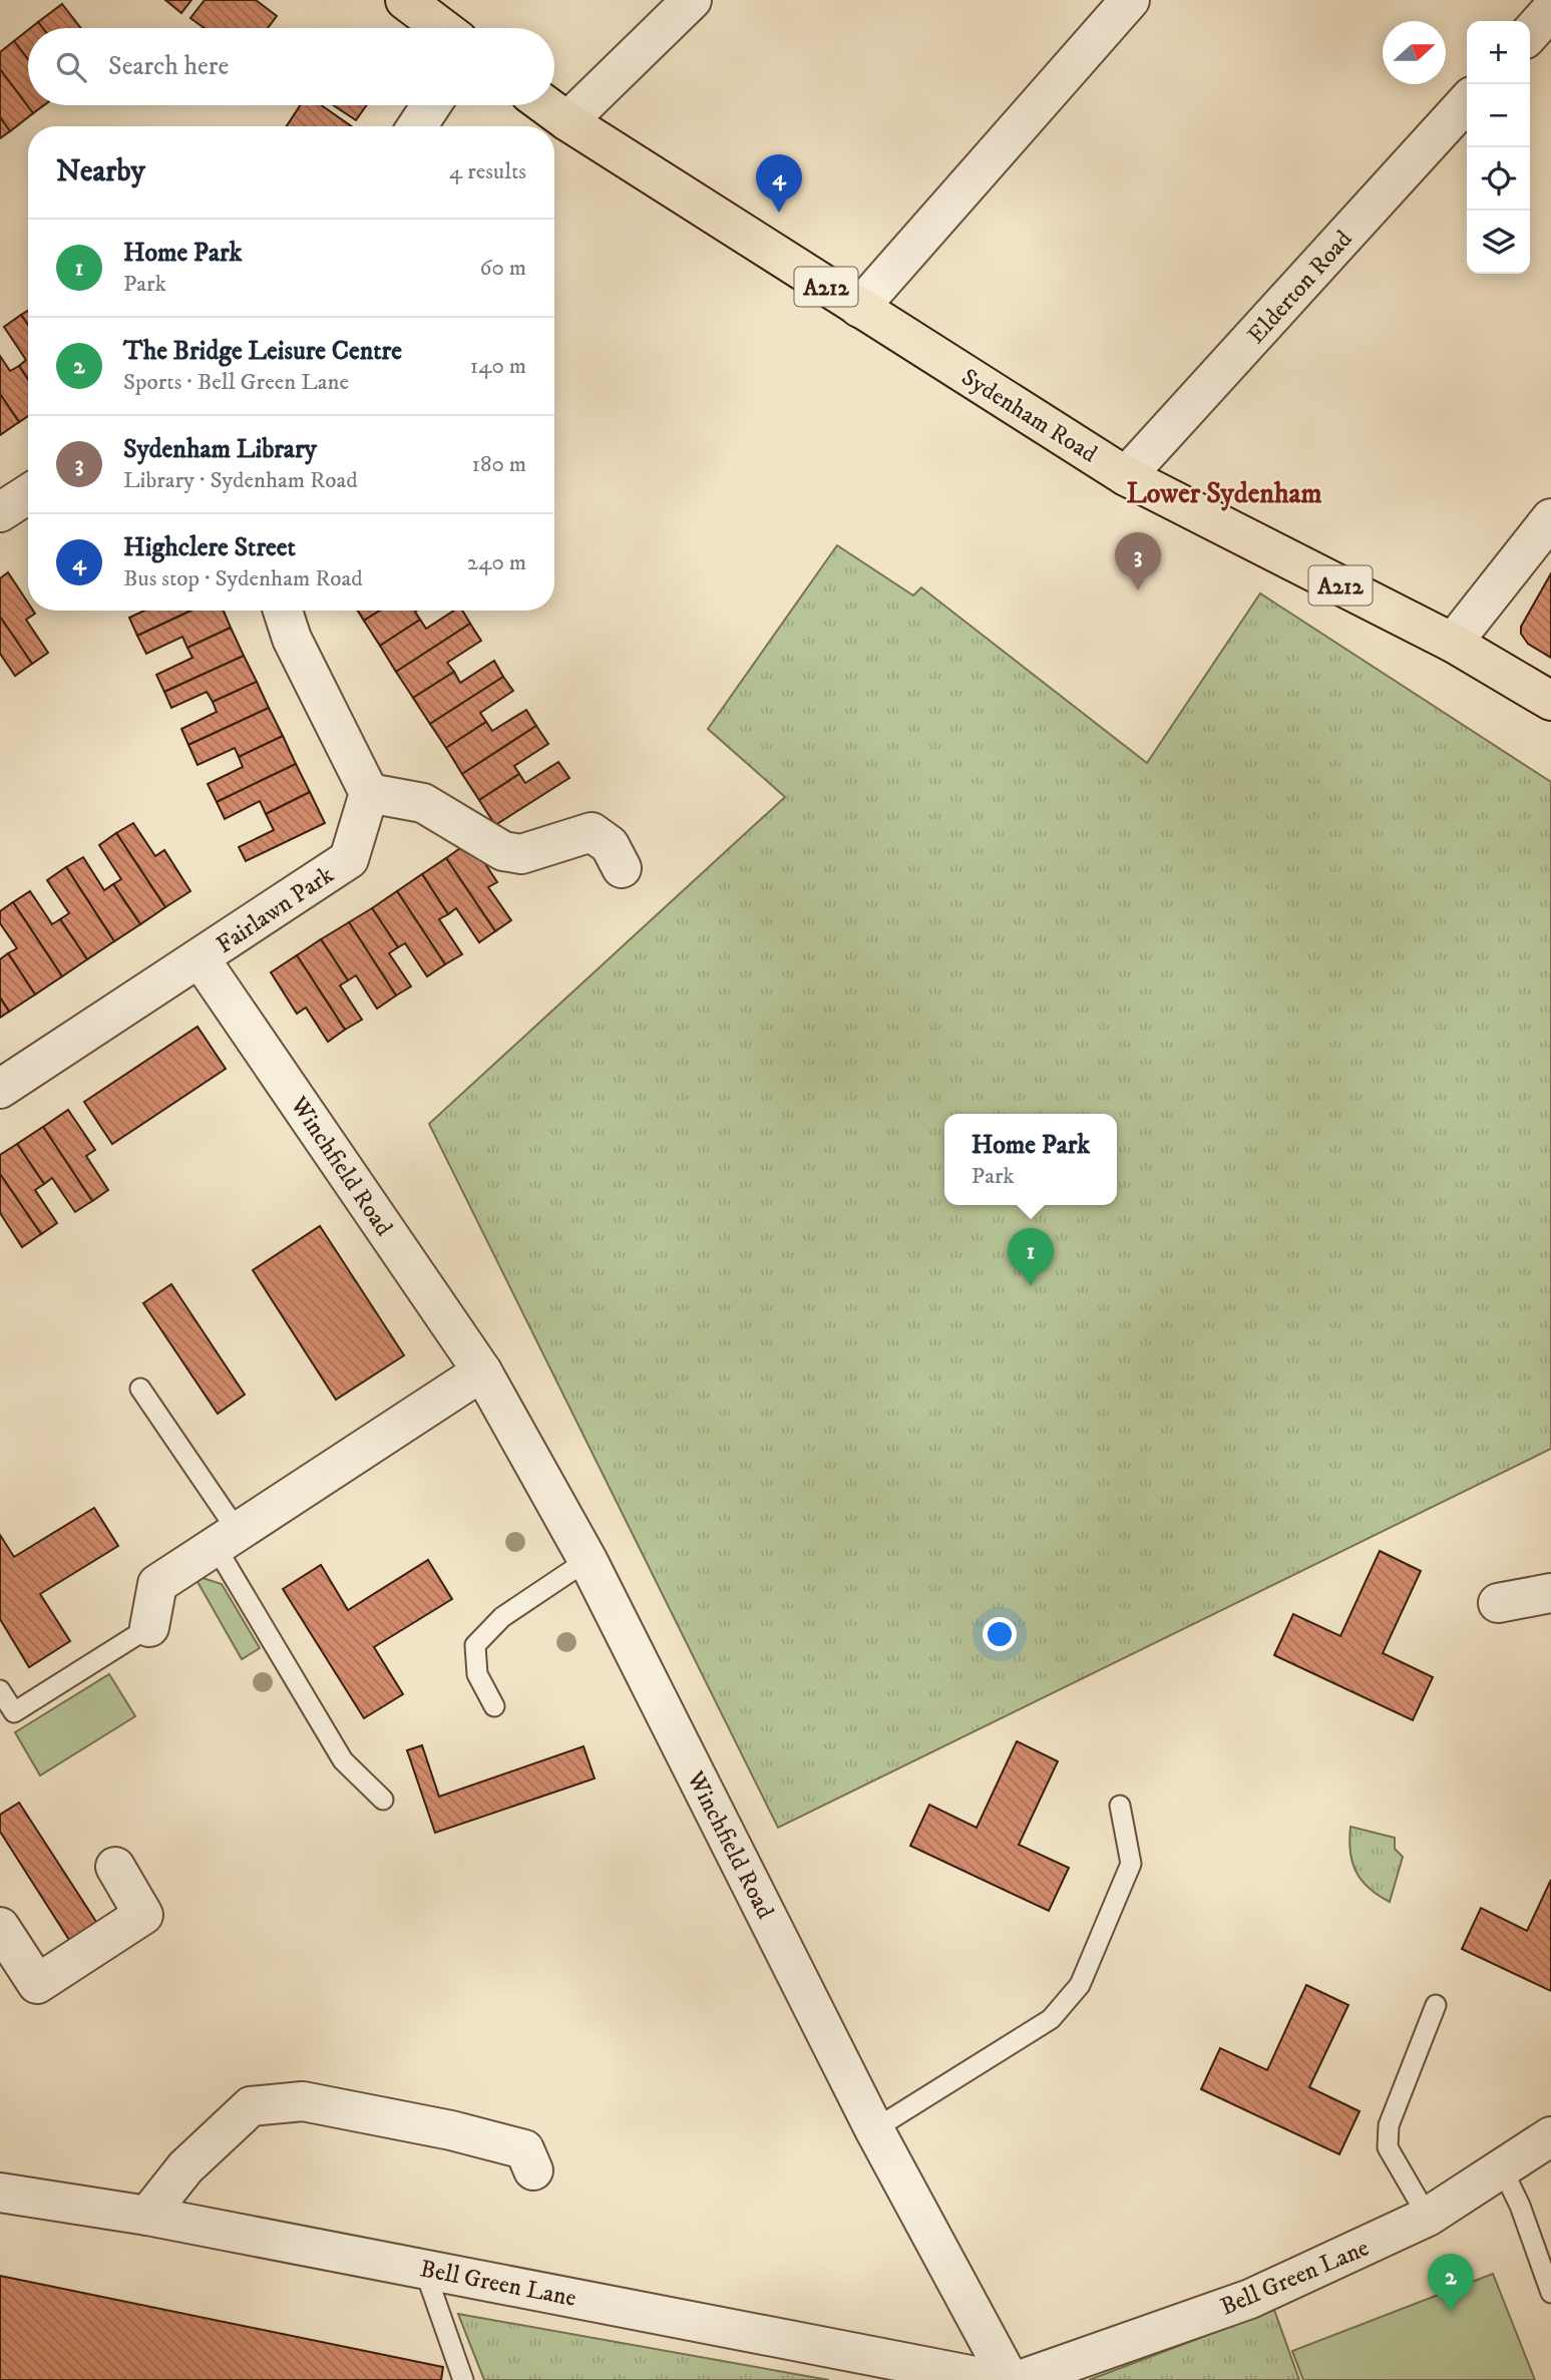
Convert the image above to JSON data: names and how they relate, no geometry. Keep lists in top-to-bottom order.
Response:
{
  "streets": {
    "main road": ["A212", "Sydenham Road"],
    "street": [
      "Elderton Road",
      "Fairlawn Park",
      "Winchfield Road",
      "Bell Green Lane"
    ]
  },
  "crossings": [
    ["Elderton Road", "Sydenham Road"],
    ["Fairlawn Park", "Winchfield Road"]
  ],
  "districts": ["Lower Sydenham"],
  "north": "right",
  "page": {
    "map_buttons": ["+", "−"],
    "search": "Search here",
    "heading": ["Nearby", "4 results"],
    "pins": [
      "4",
      "3",
      "1",
      "2"
    ],
    "list": [
      {
        "mark": "1",
        "name": "Home Park",
        "note": "Park",
        "value": "60 m"
      },
      {
        "mark": "2",
        "name": "The Bridge Leisure Centre",
        "note": "Sports · Bell Green Lane",
        "value": "140 m"
      },
      {
        "mark": "3",
        "name": "Sydenham Library",
        "note": "Library · Sydenham Road",
        "value": "180 m"
      },
      {
        "mark": "4",
        "name": "Highclere Street",
        "note": "Bus stop · Sydenham Road",
        "value": "240 m"
      }
    ],
    "popup": ["Home Park", "Park"]
  }
}
